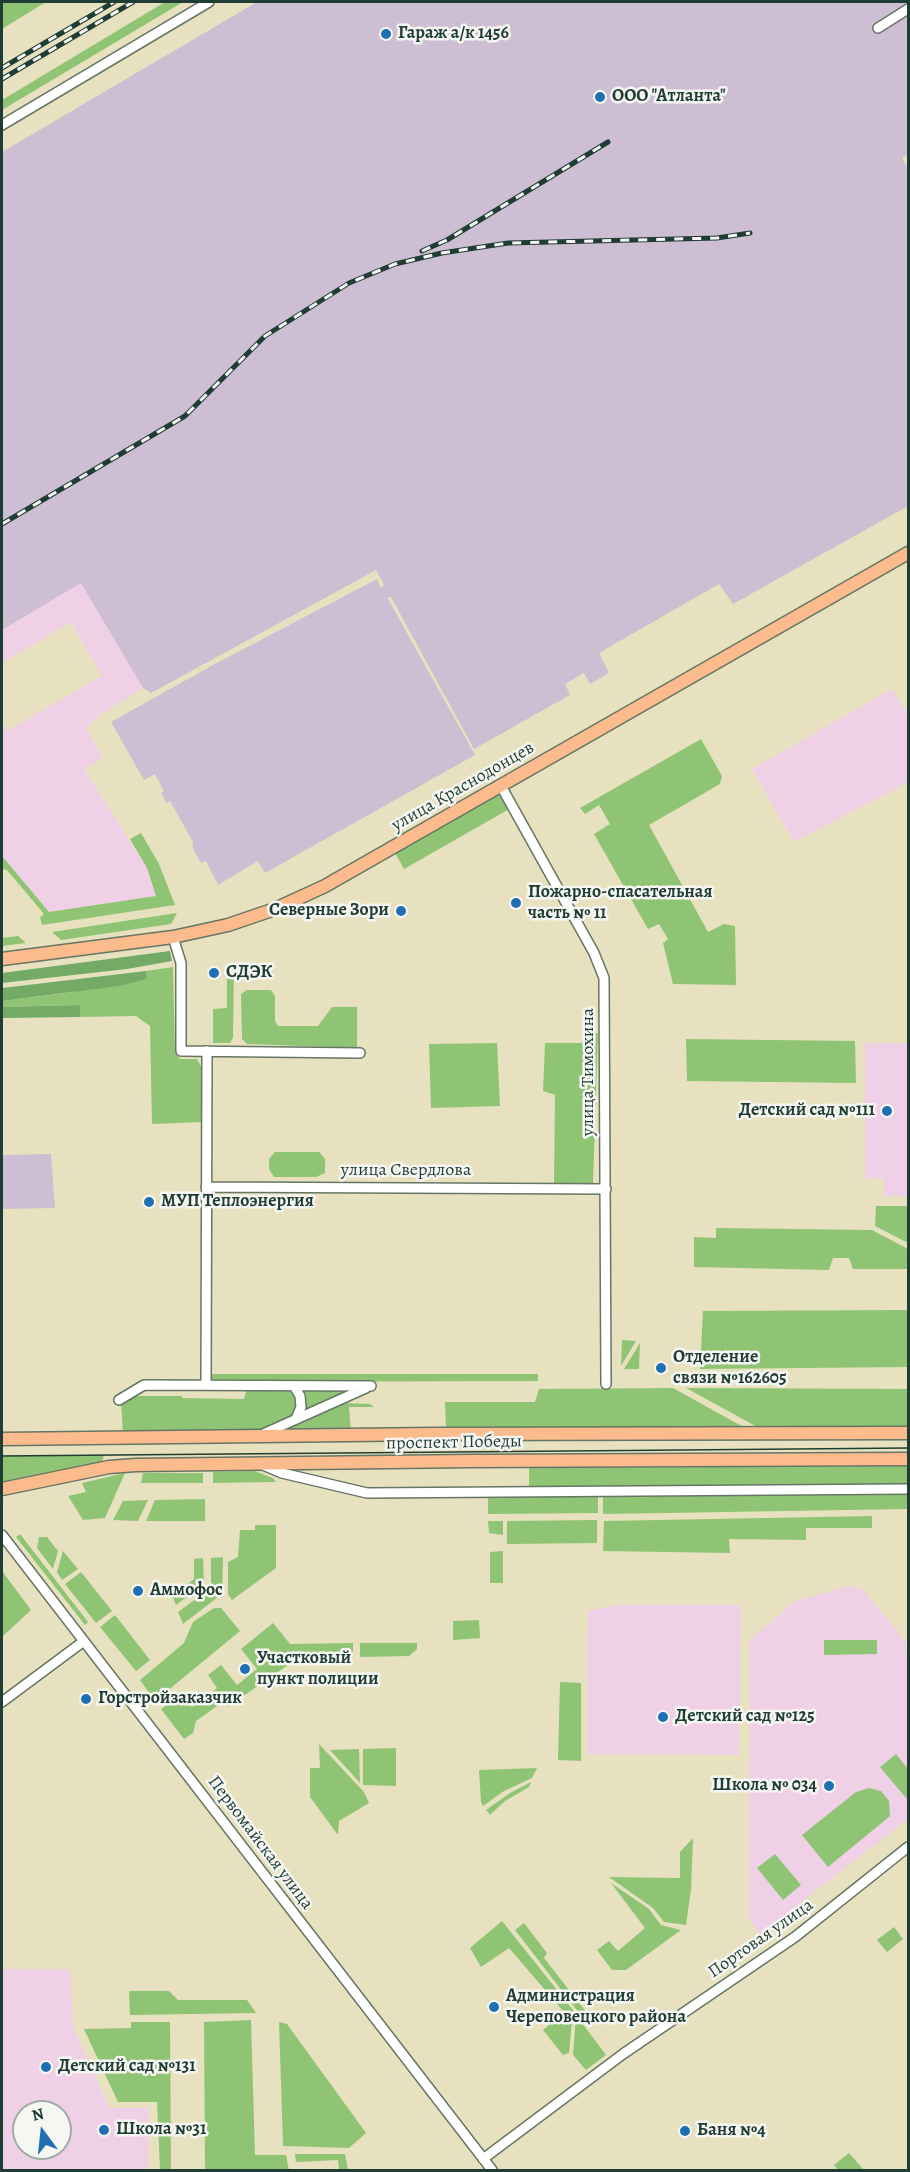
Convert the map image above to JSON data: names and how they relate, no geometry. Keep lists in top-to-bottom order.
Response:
{
  "streets": {
    "main road": ["улица Краснодонцев", "проспект Победы"],
    "street": [
      "улица Тимохина",
      "улица Свердлова",
      "Первомайская улица",
      "Портовая улица"
    ]
  },
  "crossings": [
    ["улица Краснодонцев", "улица Тимохина"],
    ["улица Тимохина", "улица Свердлова"],
    ["Первомайская улица", "Портовая улица"]
  ],
  "places": [
    "Гараж а/к 1456",
    "ООО \"Атланта\"",
    "Пожарно-спасательная часть № 11",
    "Северные Зори",
    "СДЭК",
    "Детский сад №111",
    "МУП Теплоэнергия",
    "Отделение связи №162605",
    "Аммофос",
    "Участковый пункт полиции",
    "Горстройзаказчик",
    "Детский сад №125",
    "Школа № 034",
    "Администрация Череповецкого района",
    "Детский сад №131",
    "Школа №31",
    "Баня №4"
  ],
  "north": "top"
}
